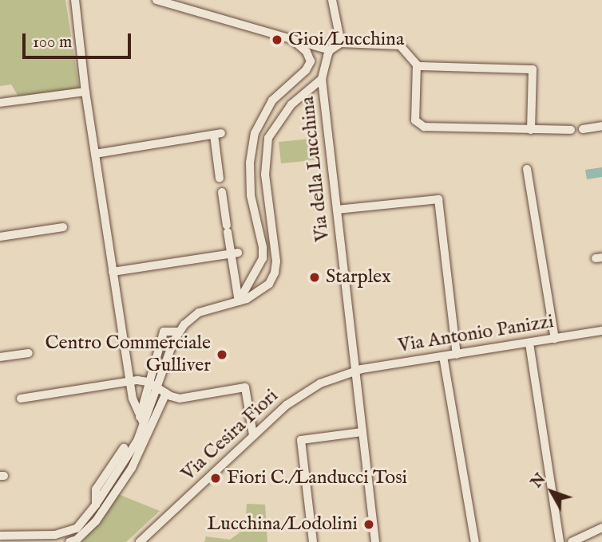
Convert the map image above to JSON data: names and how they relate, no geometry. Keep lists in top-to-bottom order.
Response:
{
  "streets": {
    "street": ["Via della Lucchina", "Via Antonio Panizzi", "Via Cesira Fiori"]
  },
  "crossings": [
    ["Via della Lucchina", "Via Antonio Panizzi"],
    ["Via della Lucchina", "Via Cesira Fiori"],
    ["Via Antonio Panizzi", "Via Cesira Fiori"]
  ],
  "places": [
    "Gioi/Lucchina",
    "Starplex",
    "Centro Commerciale Gulliver",
    "Fiori C./Landucci Tosi",
    "Lucchina/Lodolini"
  ],
  "scale_bar": "100 m",
  "north": "top left"
}
